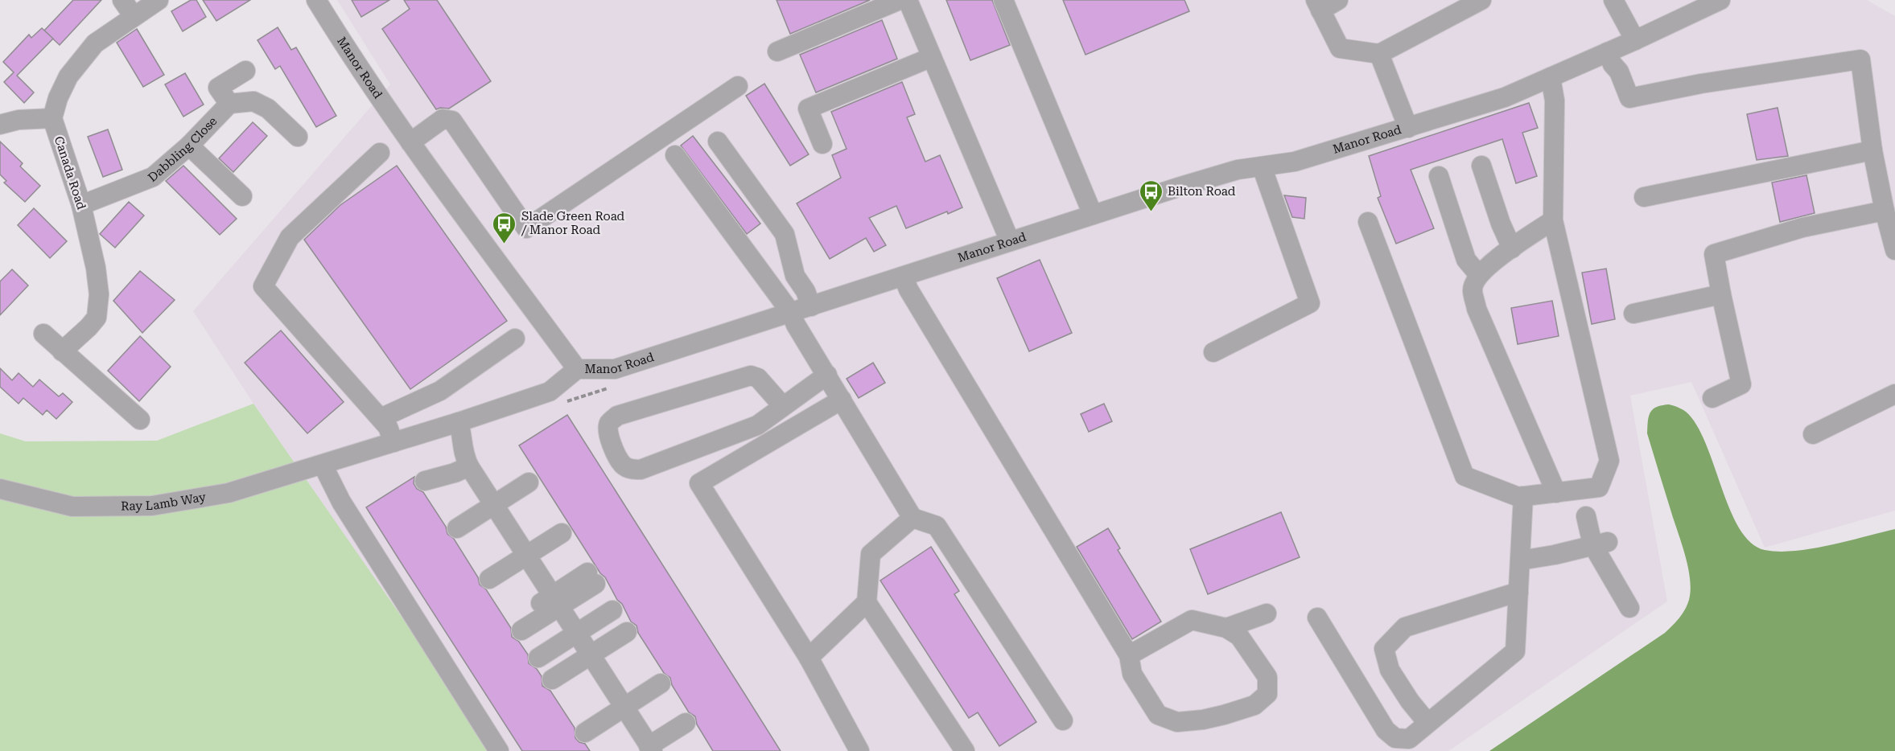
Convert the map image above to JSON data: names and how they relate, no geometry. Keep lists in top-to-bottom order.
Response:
{
  "streets": {
    "street": [
      "Manor Road",
      "Dabbling Close",
      "Canada Road",
      "Ray Lamb Way"
    ]
  },
  "crossings": [
    ["Manor Road", "Ray Lamb Way"],
    ["Dabbling Close", "Canada Road"]
  ],
  "places": {
    "bus stop": ["Bilton Road", "Slade Green Road / Manor Road"]
  }
}
